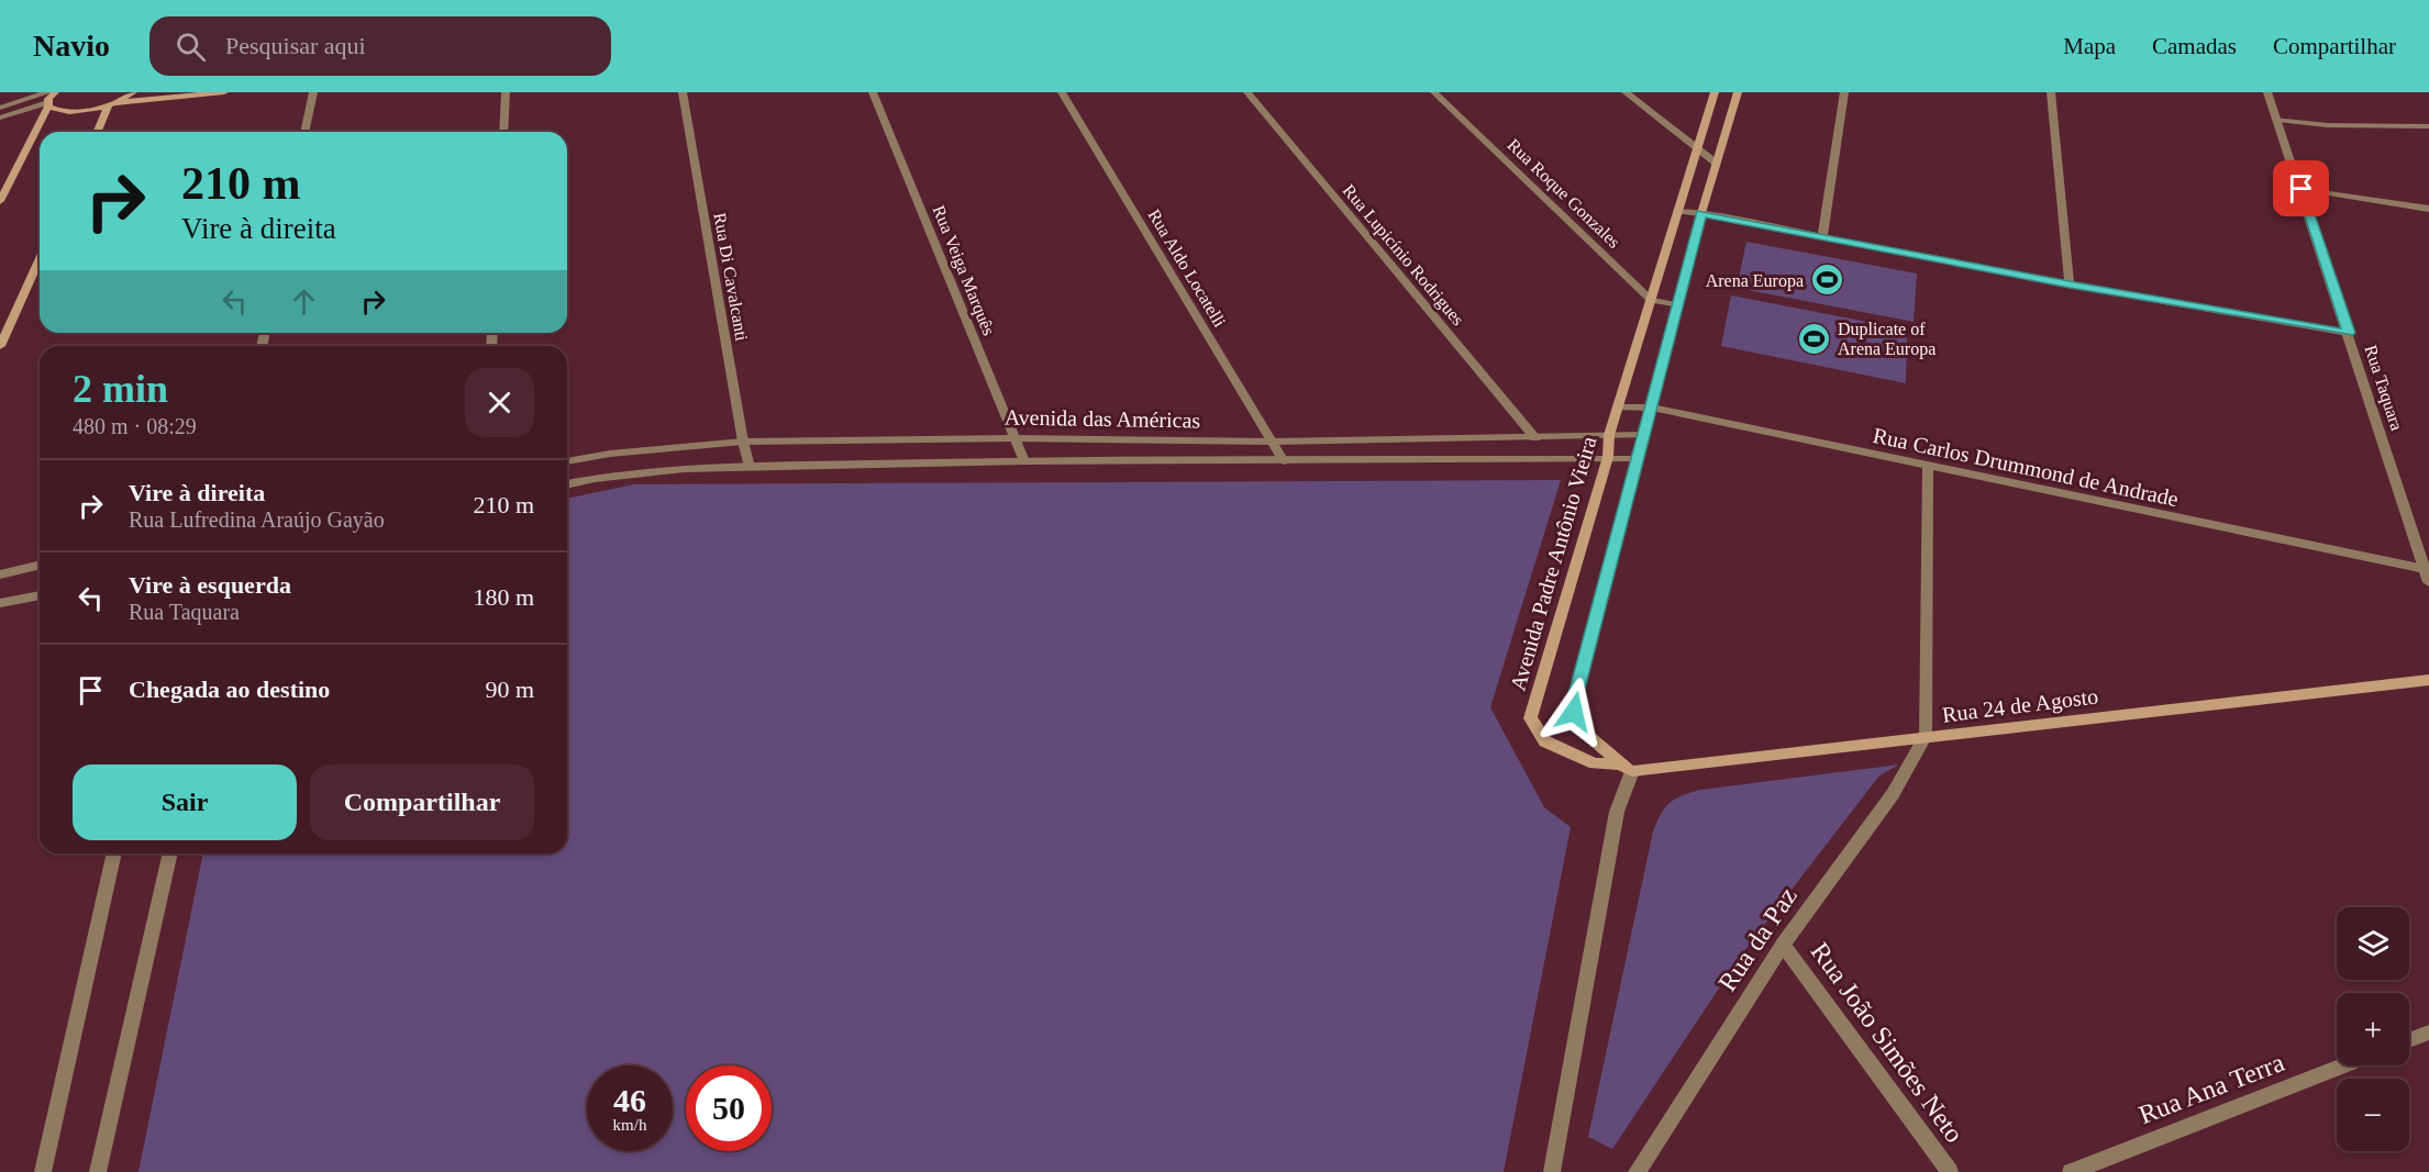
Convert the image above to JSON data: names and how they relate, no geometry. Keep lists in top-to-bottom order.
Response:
{
  "streets": {
    "main road": ["Avenida Padre Antônio Vieira", "Rua 24 de Agosto"],
    "street": [
      "Rua Roque Gonzales",
      "Rua Lupicínio Rodrigues",
      "Rua Aldo Locatelli",
      "Rua Veiga Marquês",
      "Rua Di Cavalcanti",
      "Rua Taquara",
      "Avenida das Américas",
      "Rua Carlos Drummond de Andrade",
      "Rua da Paz",
      "Rua João Simões Neto",
      "Rua Ana Terra"
    ]
  },
  "crossings": [
    ["Rua Roque Gonzales", "Avenida Padre Antônio Vieira"],
    ["Rua Lupicínio Rodrigues", "Avenida das Américas"],
    ["Rua Aldo Locatelli", "Avenida das Américas"],
    ["Rua Veiga Marquês", "Avenida das Américas"],
    ["Rua Di Cavalcanti", "Avenida das Américas"],
    ["Rua Taquara", "Rua Carlos Drummond de Andrade"],
    ["Avenida das Américas", "Avenida Padre Antônio Vieira"],
    ["Rua Carlos Drummond de Andrade", "Avenida Padre Antônio Vieira"],
    ["Avenida Padre Antônio Vieira", "Rua 24 de Agosto"],
    ["Rua 24 de Agosto", "Rua da Paz"],
    ["Rua da Paz", "Rua João Simões Neto"]
  ],
  "places": {
    "sports": ["Arena Europa", "Duplicate of Arena Europa"]
  },
  "page": {
    "header": "Navio",
    "search": "Pesquisar aqui",
    "nav": ["Mapa", "Camadas", "Compartilhar"],
    "turn": ["210 m", "Vire à direita"],
    "heading": ["2 min", "480 m · 08:29"],
    "list": [
      {
        "name": "Vire à direita",
        "note": "Rua Lufredina Araújo Gayão",
        "value": "210 m"
      },
      {
        "name": "Vire à esquerda",
        "note": "Rua Taquara",
        "value": "180 m"
      },
      {
        "name": "Chegada ao destino",
        "value": "90 m"
      }
    ],
    "buttons": ["Sair", "Compartilhar"],
    "map_buttons": ["+", "−"],
    "speed": "46 km/h",
    "limit": "50"
  }
}
